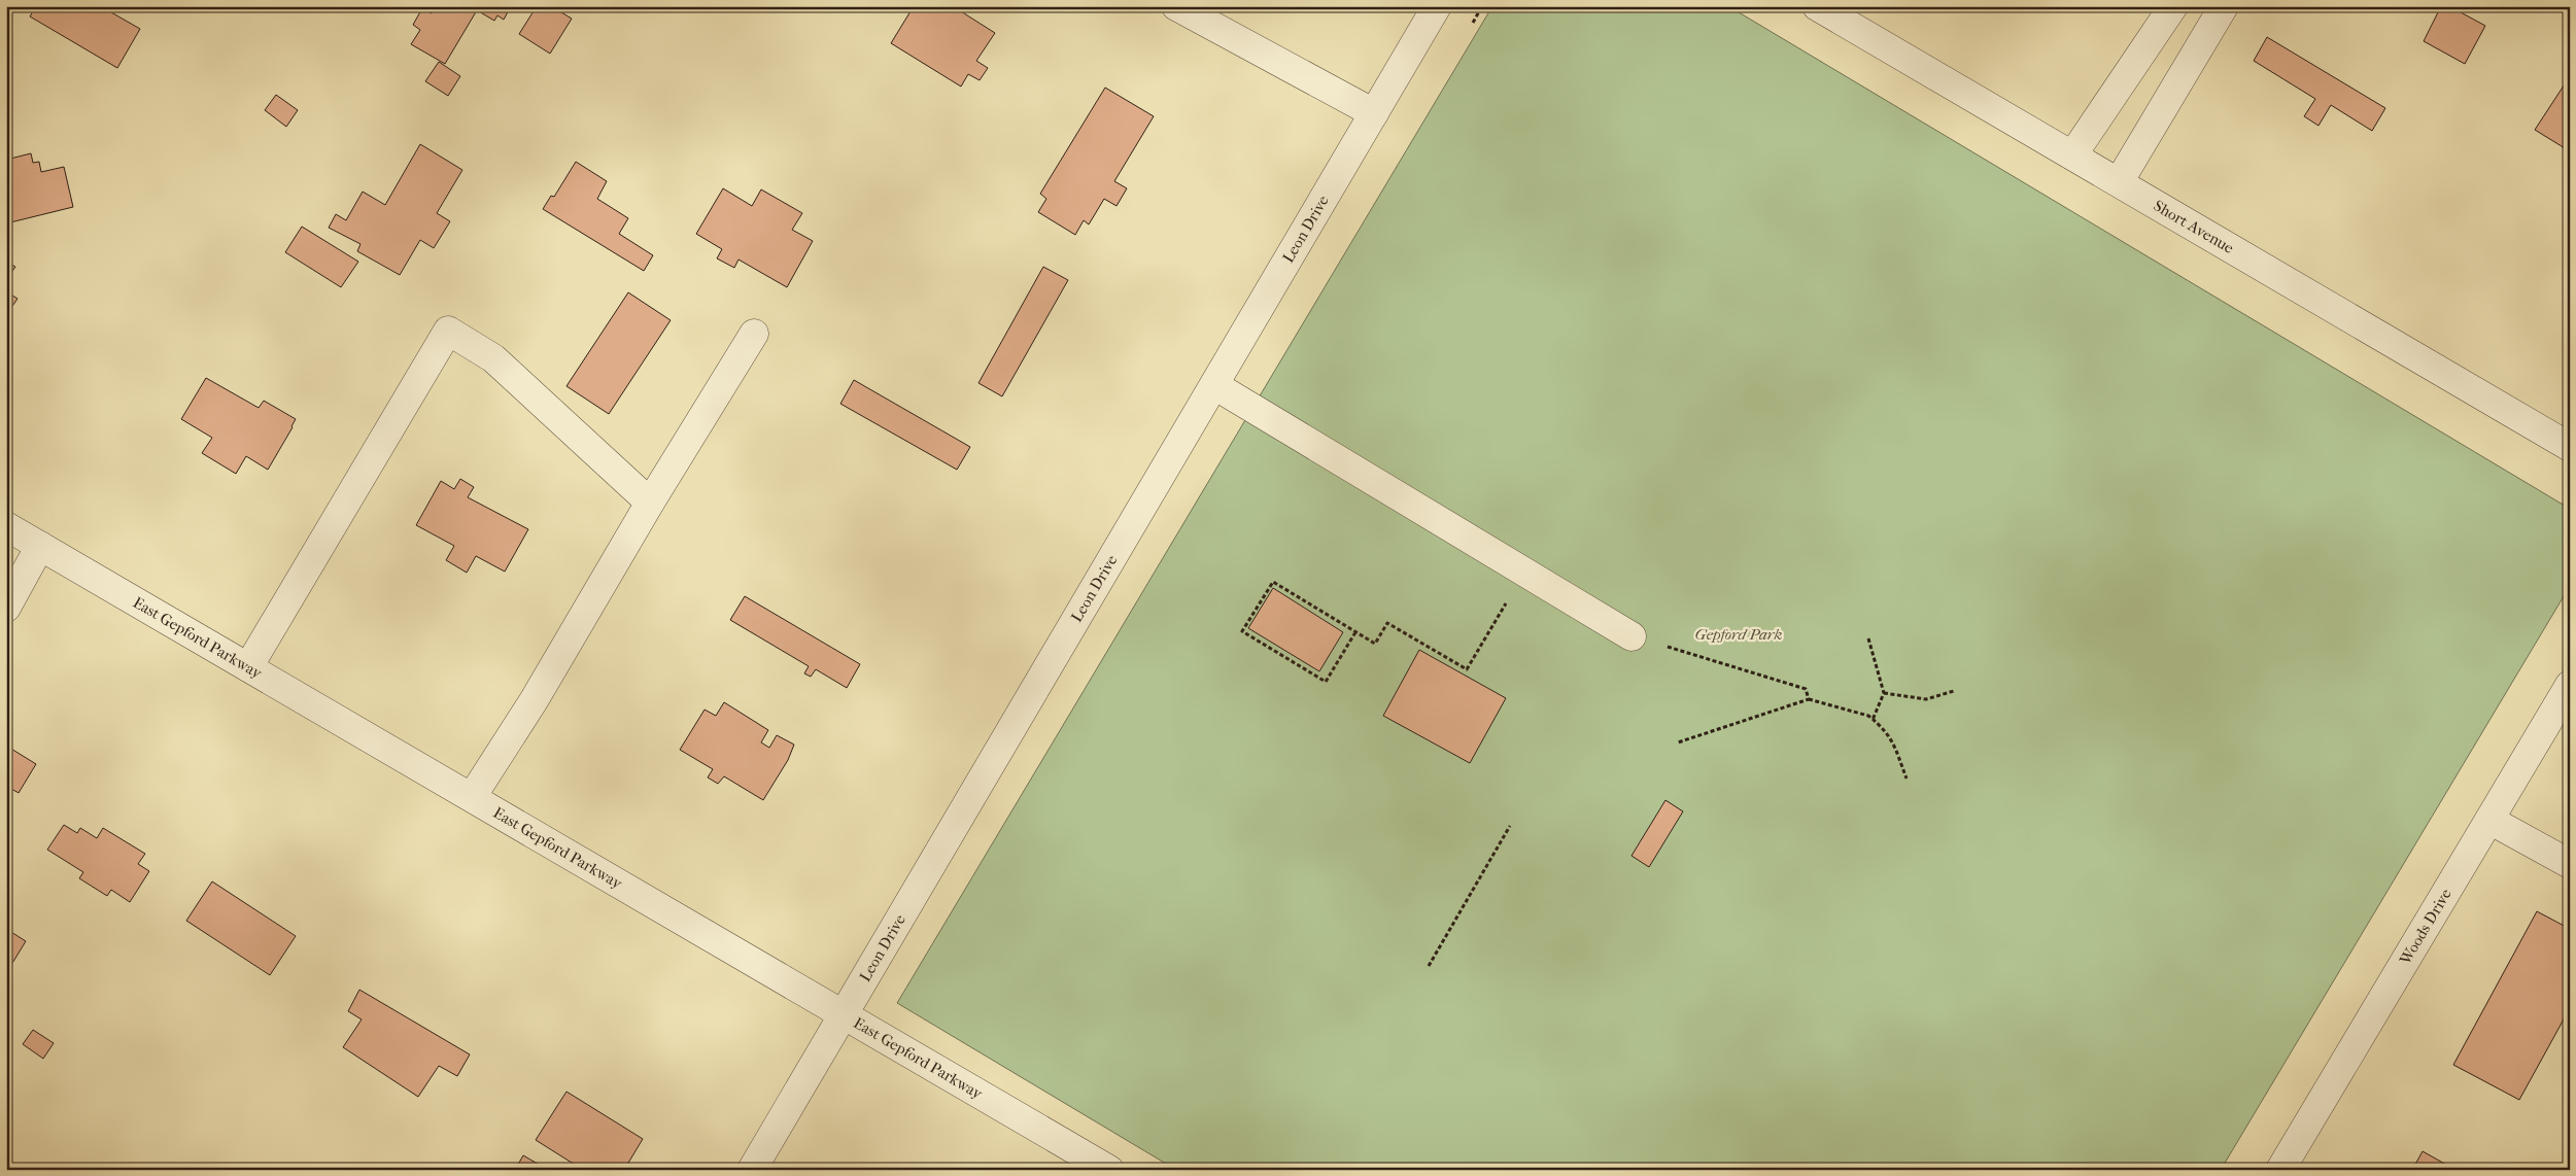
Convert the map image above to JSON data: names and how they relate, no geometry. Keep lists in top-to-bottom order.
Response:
{
  "streets": {
    "street": [
      "Short Avenue",
      "Leon Drive",
      "East Gepford Parkway",
      "Woods Drive"
    ]
  },
  "crossings": [
    ["Leon Drive", "East Gepford Parkway"]
  ],
  "parks": ["Gepford Park"]
}
